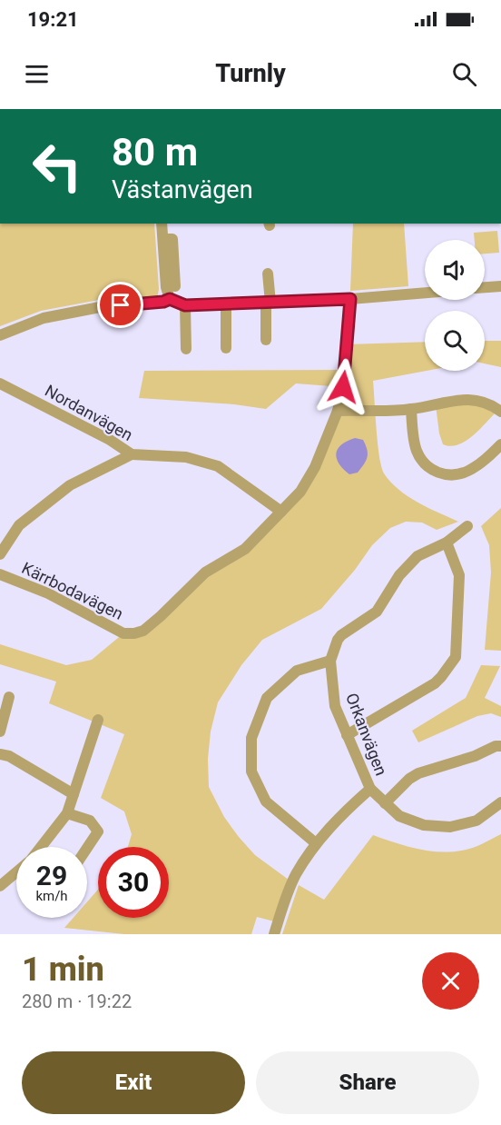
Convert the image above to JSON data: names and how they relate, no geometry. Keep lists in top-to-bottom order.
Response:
{
  "streets": {
    "street": ["Nordanvägen", "Kärrbodavägen", "Orkanvägen"]
  },
  "crossings": [
    ["Nordanvägen", "Kärrbodavägen"]
  ],
  "page": {
    "status": "19:21",
    "header": "Turnly",
    "turn": ["80 m", "Västanvägen"],
    "speed": "29 km/h",
    "limit": "30",
    "heading": ["1 min", "280 m · 19:22"],
    "buttons": ["Exit", "Share"]
  }
}
